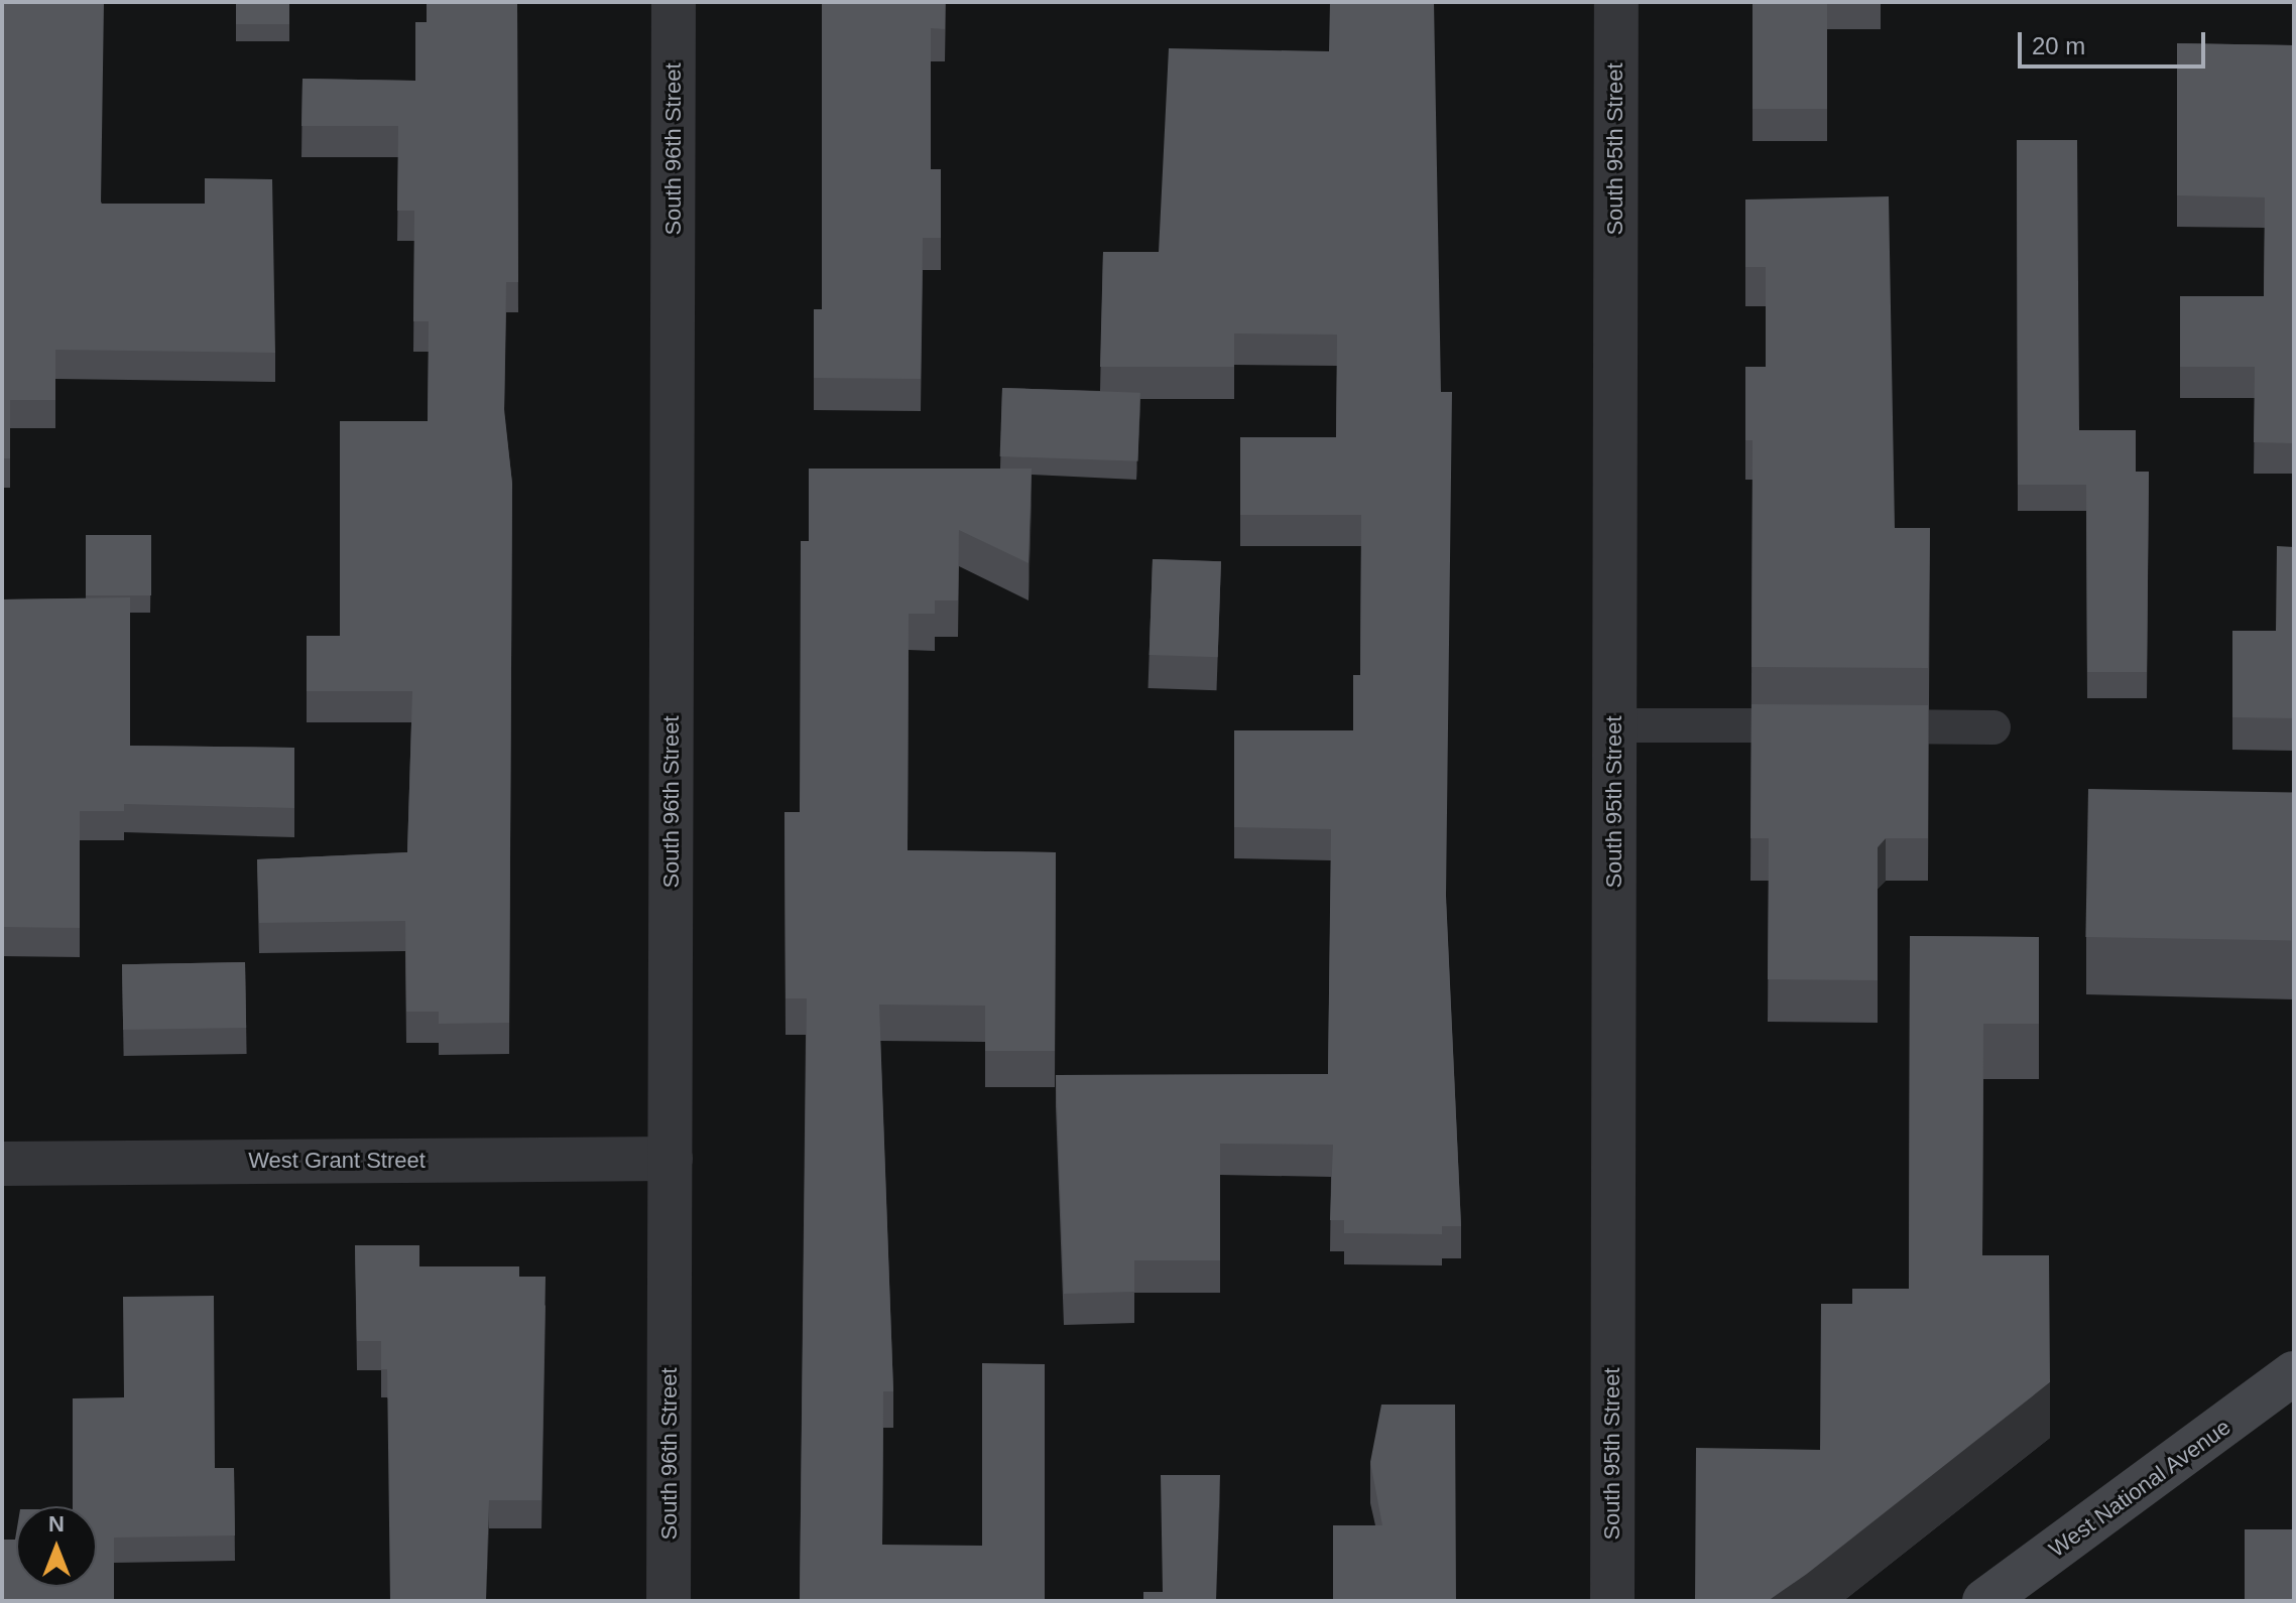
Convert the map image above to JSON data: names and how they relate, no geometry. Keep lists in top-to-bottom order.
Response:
{
  "streets": {
    "main road": ["West National Avenue"],
    "street": ["South 96th Street", "South 95th Street", "West Grant Street"]
  },
  "crossings": [
    ["South 96th Street", "West Grant Street"]
  ],
  "scale_bar": "20 m",
  "north": "top"
}
